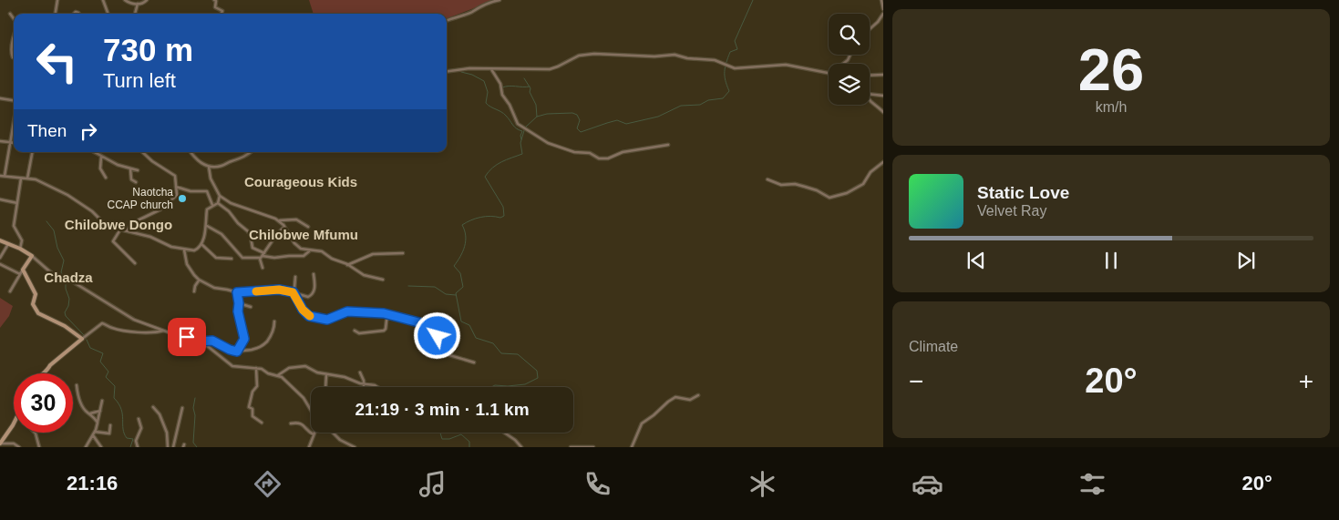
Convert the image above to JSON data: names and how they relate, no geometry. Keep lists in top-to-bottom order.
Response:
{
  "districts": [
    "Courageous Kids",
    "Chilobwe Dongo",
    "Chilobwe Mfumu",
    "Chadza"
  ],
  "places": ["Naotcha CCAP church"],
  "page": {
    "tile": [
      ["26", "km/h"],
      "Climate"
    ],
    "turn": ["730 m", "Turn left"],
    "then": "Then",
    "song": ["Static Love", "Velvet Ray"],
    "heat": ["−", "20°", "+"],
    "limit": "30",
    "trip": "21:19 · 3 min · 1.1 km",
    "tabs": ["21:16", "20°"]
  }
}
